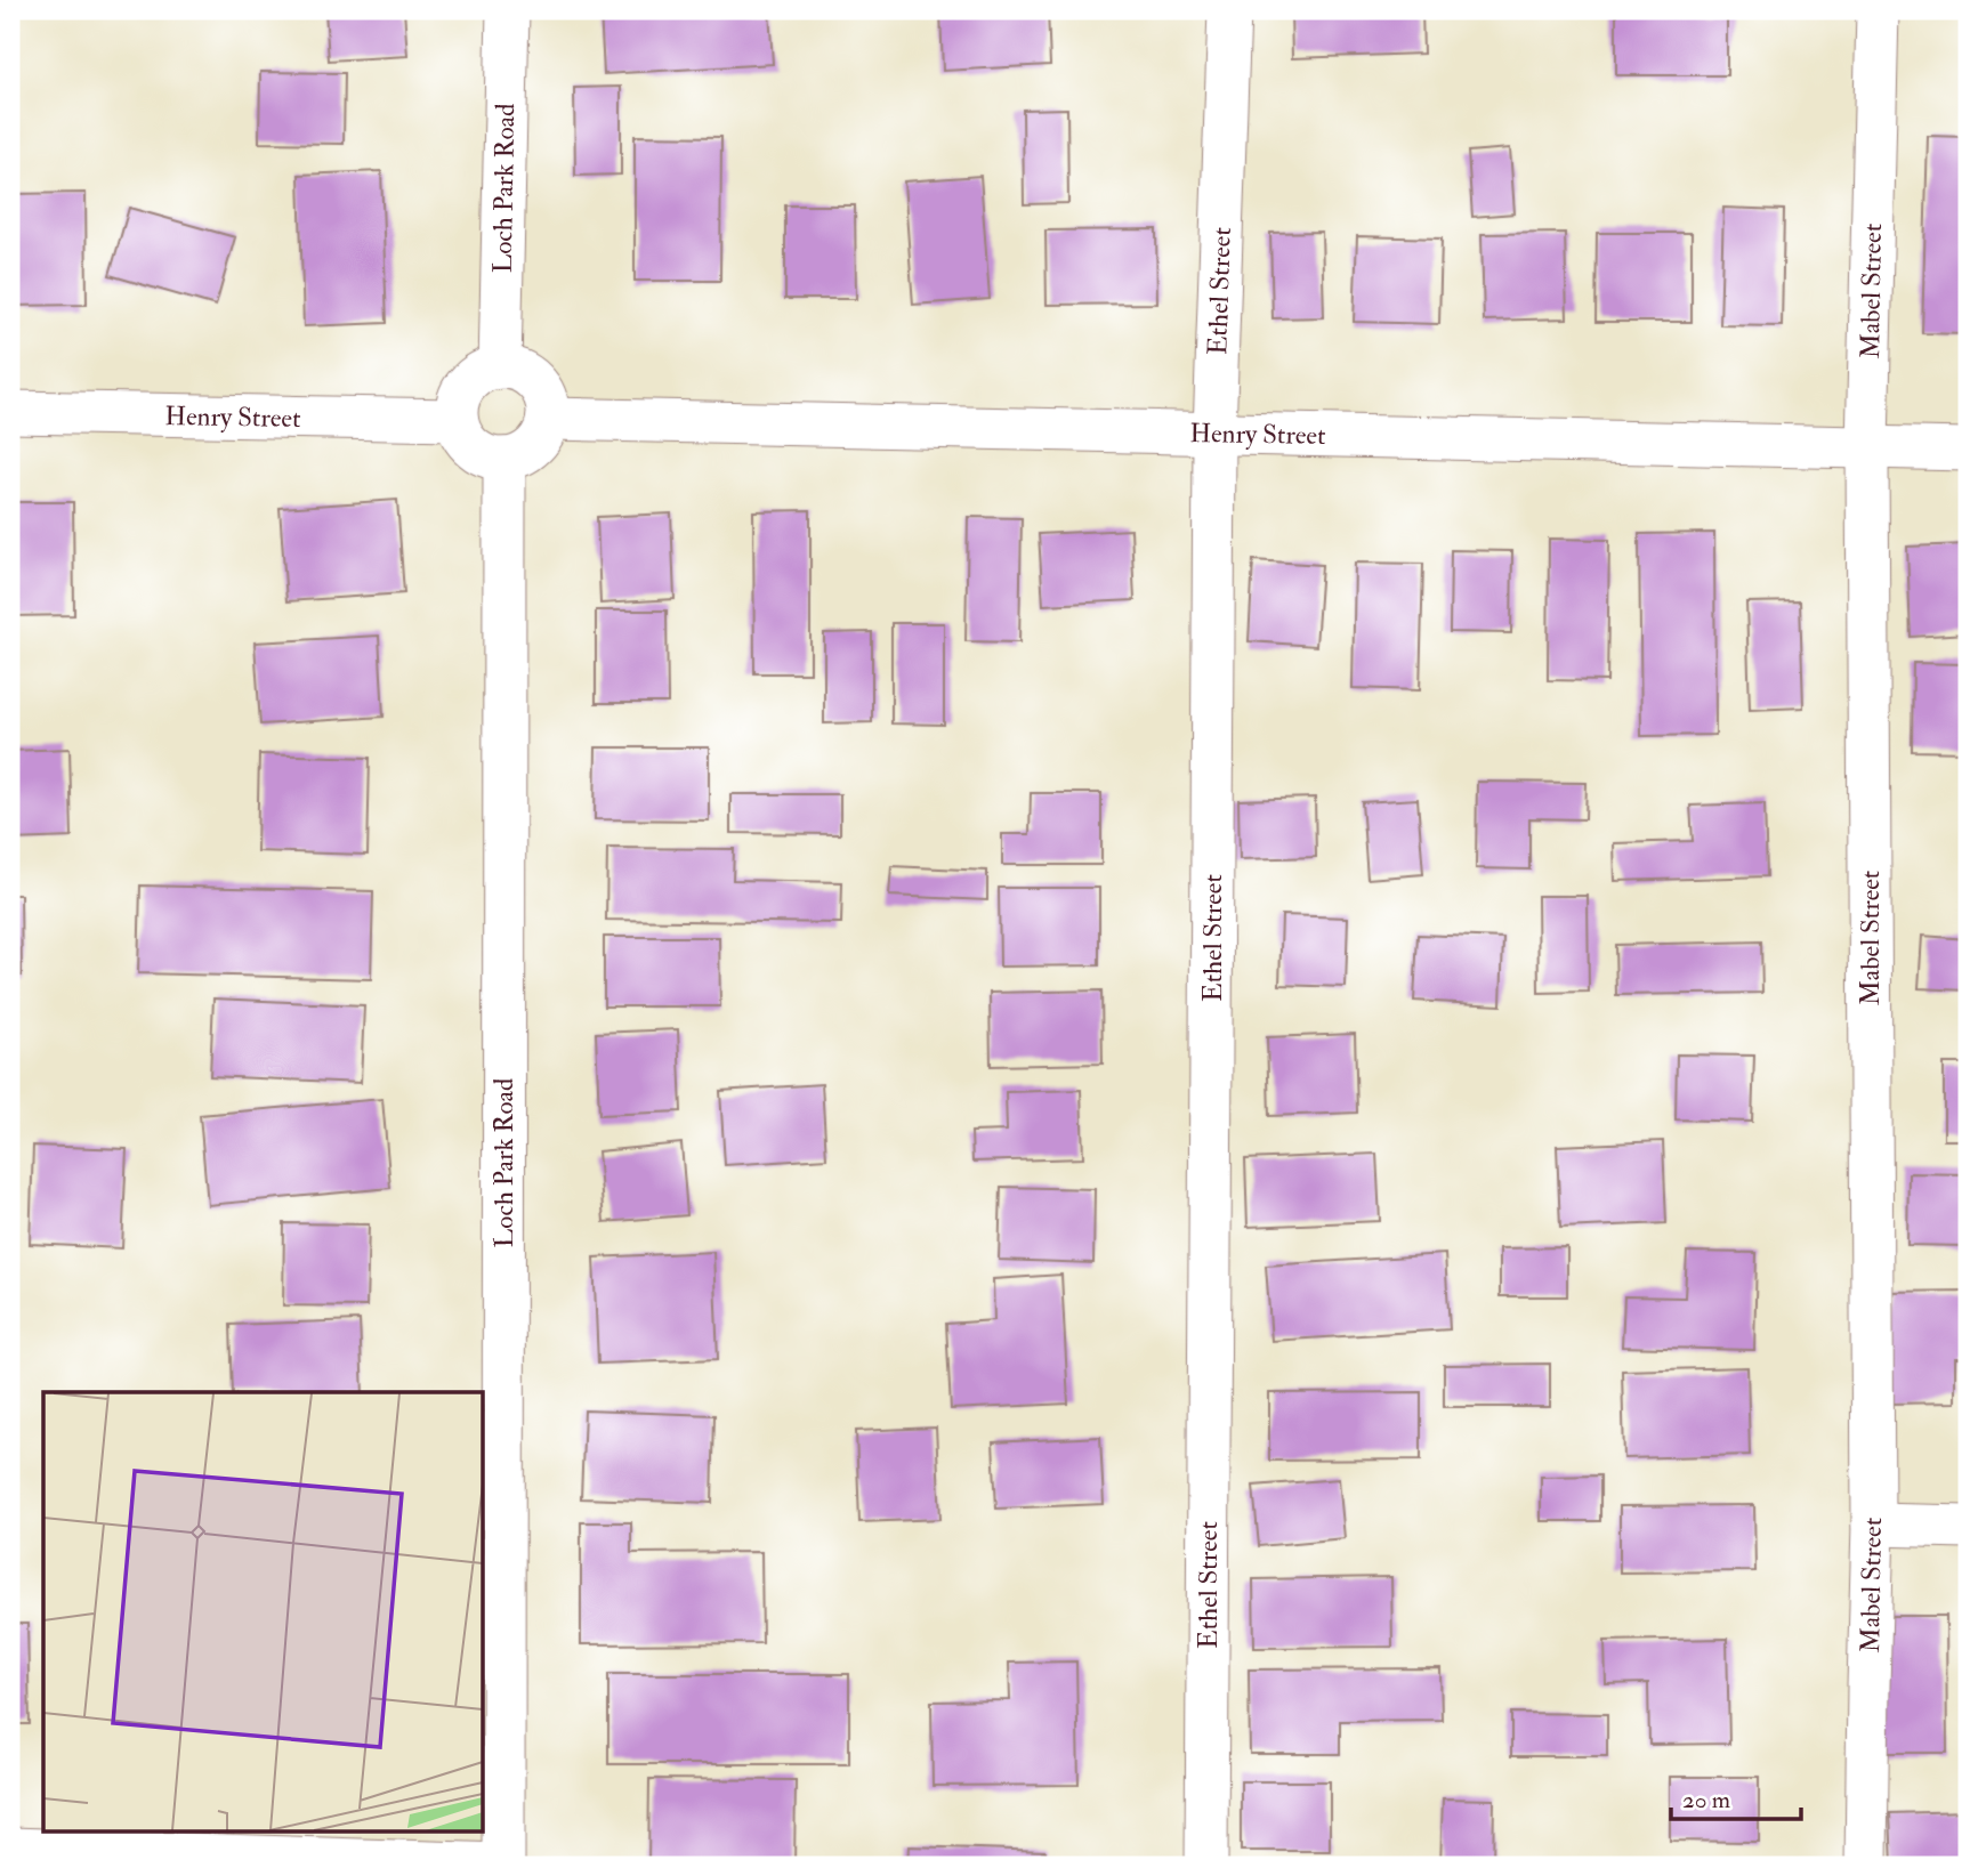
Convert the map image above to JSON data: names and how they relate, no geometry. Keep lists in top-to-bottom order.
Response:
{
  "streets": {
    "street": [
      "Loch Park Road",
      "Ethel Street",
      "Mabel Street",
      "Henry Street"
    ]
  },
  "crossings": [
    ["Loch Park Road", "Henry Street"],
    ["Ethel Street", "Henry Street"],
    ["Mabel Street", "Henry Street"]
  ],
  "scale_bar": "20 m"
}
